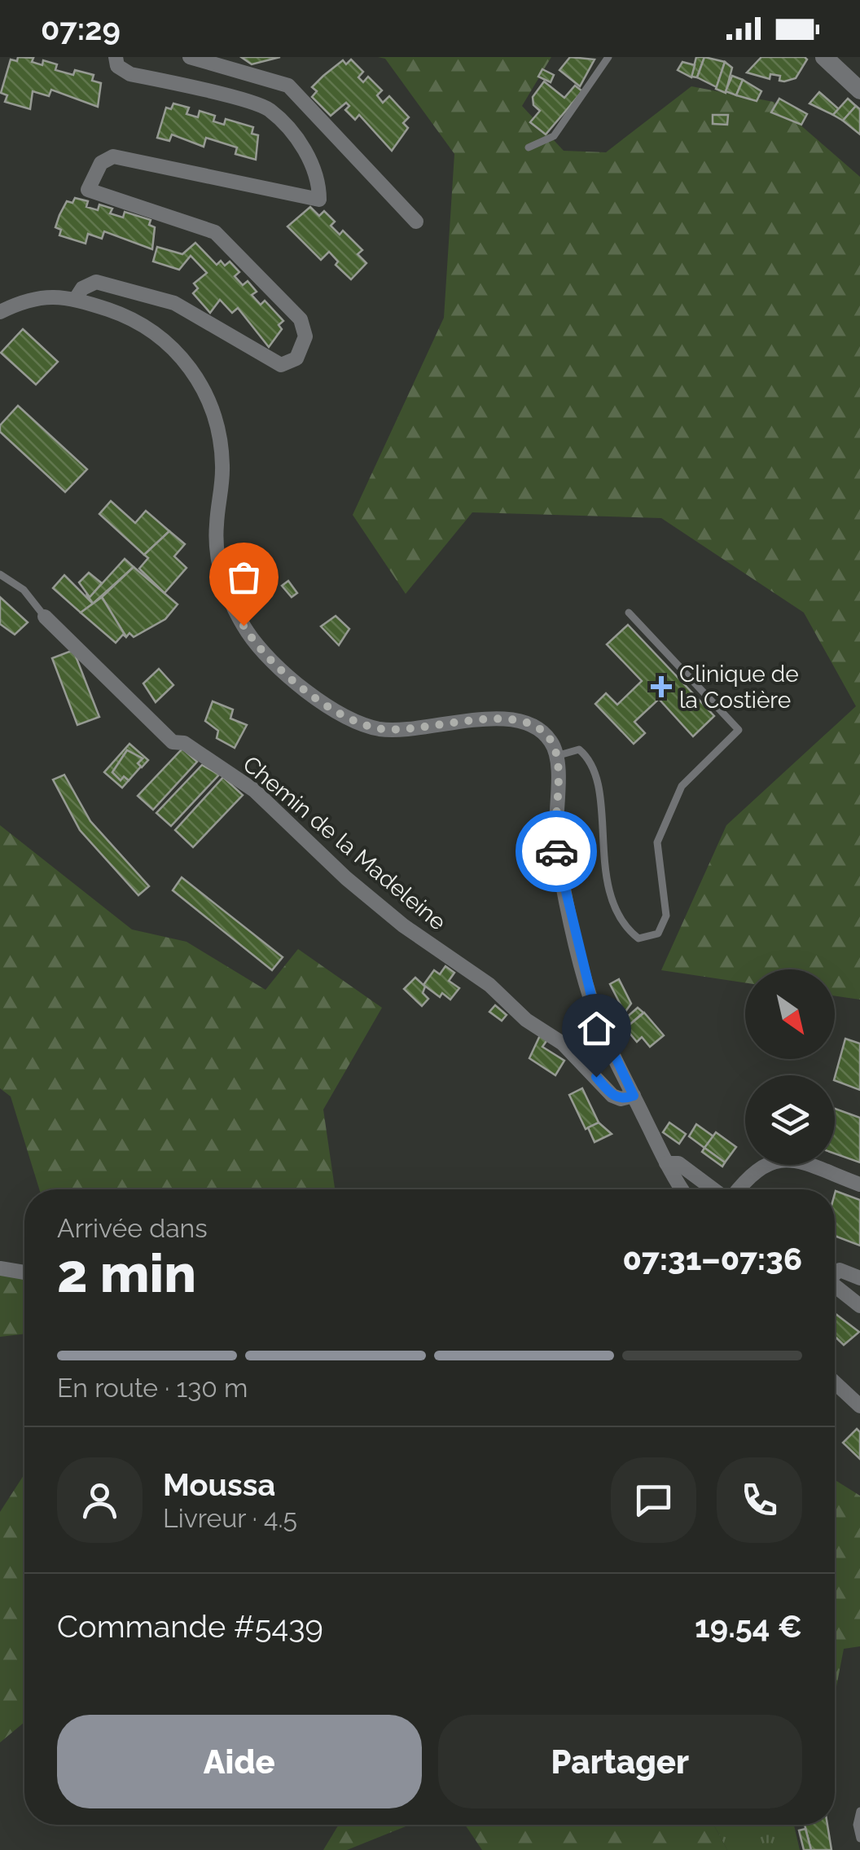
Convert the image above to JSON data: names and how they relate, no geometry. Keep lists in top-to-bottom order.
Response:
{
  "streets": {
    "street": ["Chemin de la Madeleine"]
  },
  "places": {
    "health": ["Clinique de la Costière"]
  },
  "north": "bottom right",
  "page": {
    "status": "07:29",
    "heading": ["2 min", "Arrivée dans", "07:31–07:36"],
    "panel": [
      "Moussa",
      "Livreur · 4.5",
      "Commande #5439",
      "19.54 €"
    ],
    "bar": "En route · 130 m",
    "buttons": ["Aide", "Partager"]
  }
}
